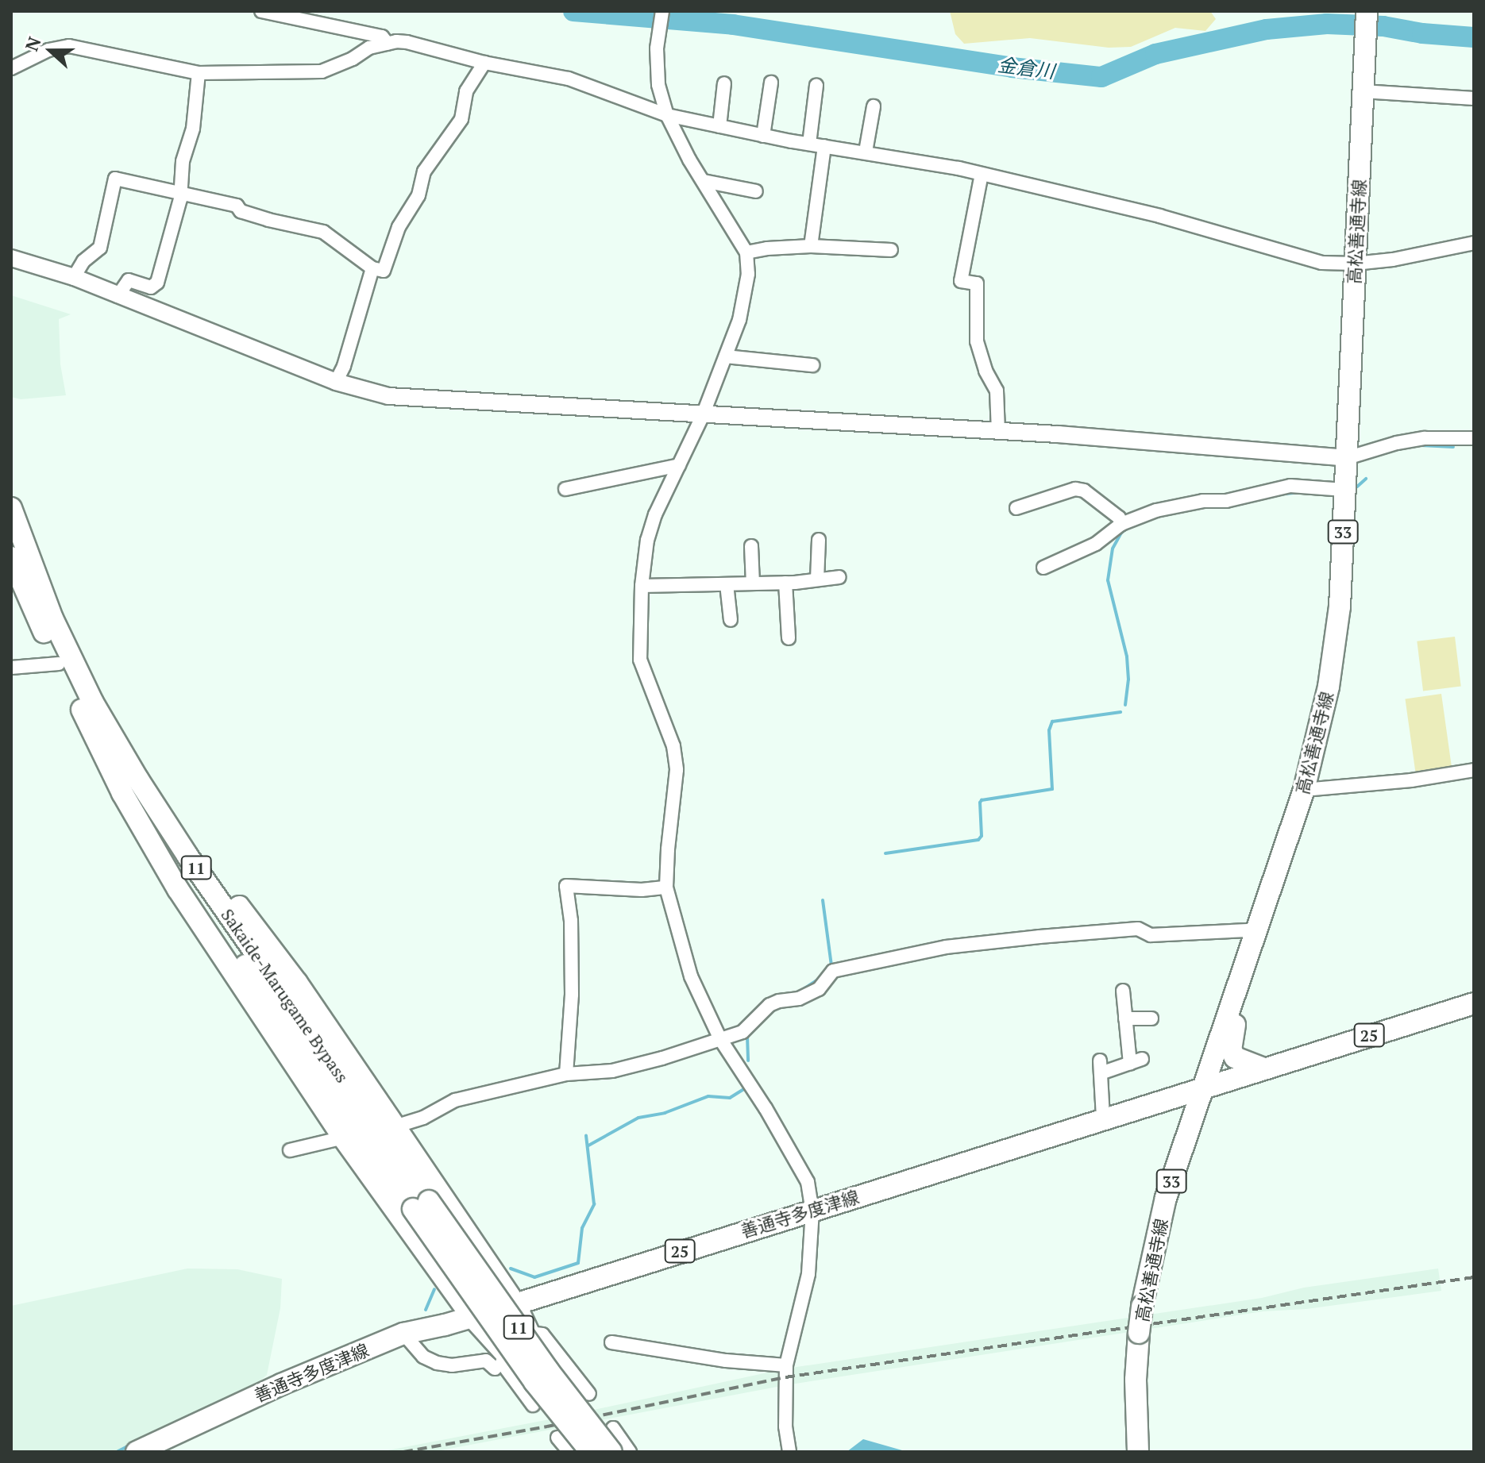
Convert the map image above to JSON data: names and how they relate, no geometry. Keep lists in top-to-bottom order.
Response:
{
  "streets": {
    "main road": [
      "高松善通寺線",
      "33",
      "11",
      "Sakaide-Marugame Bypass",
      "25",
      "善通寺多度津線"
    ]
  },
  "crossings": [
    ["高松善通寺線", "善通寺多度津線"]
  ],
  "water": ["金倉川"],
  "north": "left"
}
